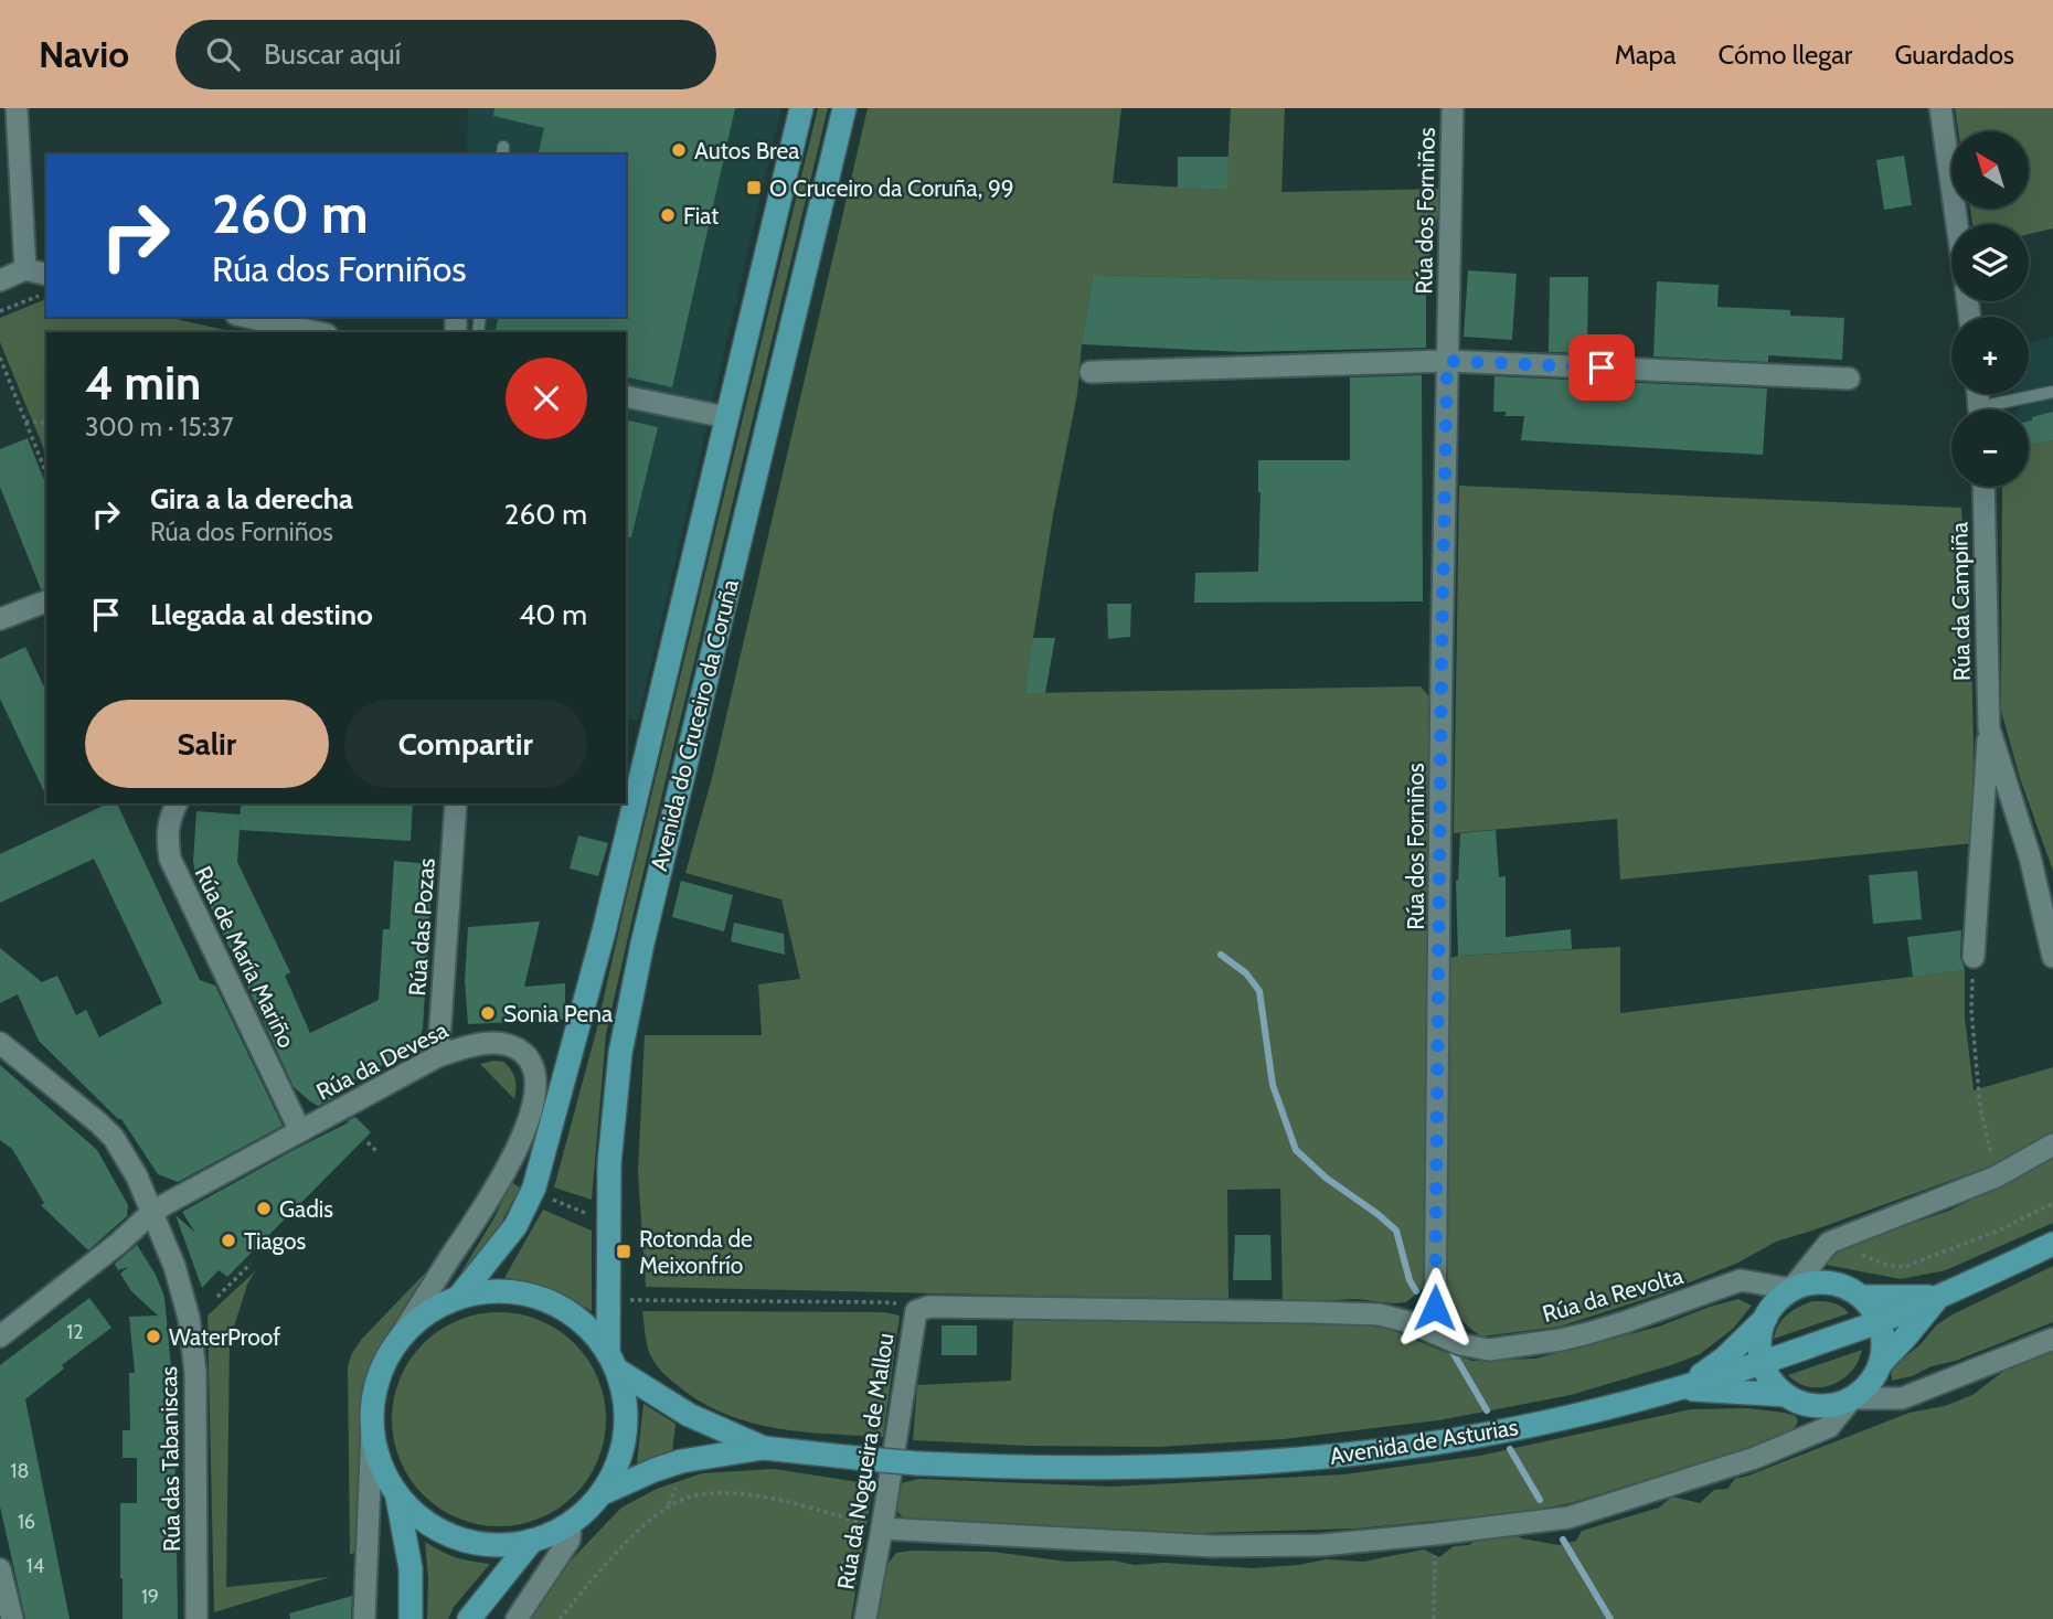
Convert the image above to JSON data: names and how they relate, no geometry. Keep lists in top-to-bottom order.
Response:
{
  "streets": {
    "main road": ["Avenida do Cruceiro da Coruña", "Avenida de Asturias"],
    "street": [
      "Rúa dos Forniños",
      "Rúa da Campiña",
      "Rúa das Pozas",
      "Rúa de María Mariño",
      "Rúa da Devesa",
      "Rúa da Revolta",
      "Rúa das Tabaniscas",
      "Rúa da Nogueira de Mallou"
    ]
  },
  "crossings": [
    ["Rúa dos Forniños", "Rúa da Revolta"],
    ["Avenida do Cruceiro da Coruña", "Rúa da Devesa"],
    ["Avenida do Cruceiro da Coruña", "Avenida de Asturias"],
    ["Rúa das Pozas", "Rúa da Devesa"],
    ["Rúa de María Mariño", "Rúa da Devesa"],
    ["Rúa da Devesa", "Avenida de Asturias"],
    ["Rúa da Devesa", "Rúa das Tabaniscas"],
    ["Rúa da Revolta", "Rúa da Nogueira de Mallou"]
  ],
  "places": {
    "other": [
      "Autos Brea",
      "Fiat",
      "Sonia Pena",
      "Gadis",
      "Tiagos",
      "WaterProof"
    ],
    "transit": ["O Cruceiro da Coruña, 99", "Rotonda de Meixonfrío"]
  },
  "house_numbers": [
    "12",
    "18",
    "16",
    "14",
    "19"
  ],
  "north": "top left",
  "page": {
    "header": "Navio",
    "search": "Buscar aquí",
    "nav": ["Mapa", "Cómo llegar", "Guardados"],
    "map_buttons": ["+", "−"],
    "turn": ["260 m", "Rúa dos Forniños"],
    "heading": ["4 min", "300 m · 15:37"],
    "list": [
      {
        "name": "Gira a la derecha",
        "note": "Rúa dos Forniños",
        "value": "260 m"
      },
      {
        "name": "Llegada al destino",
        "value": "40 m"
      }
    ],
    "buttons": ["Salir", "Compartir"]
  }
}
